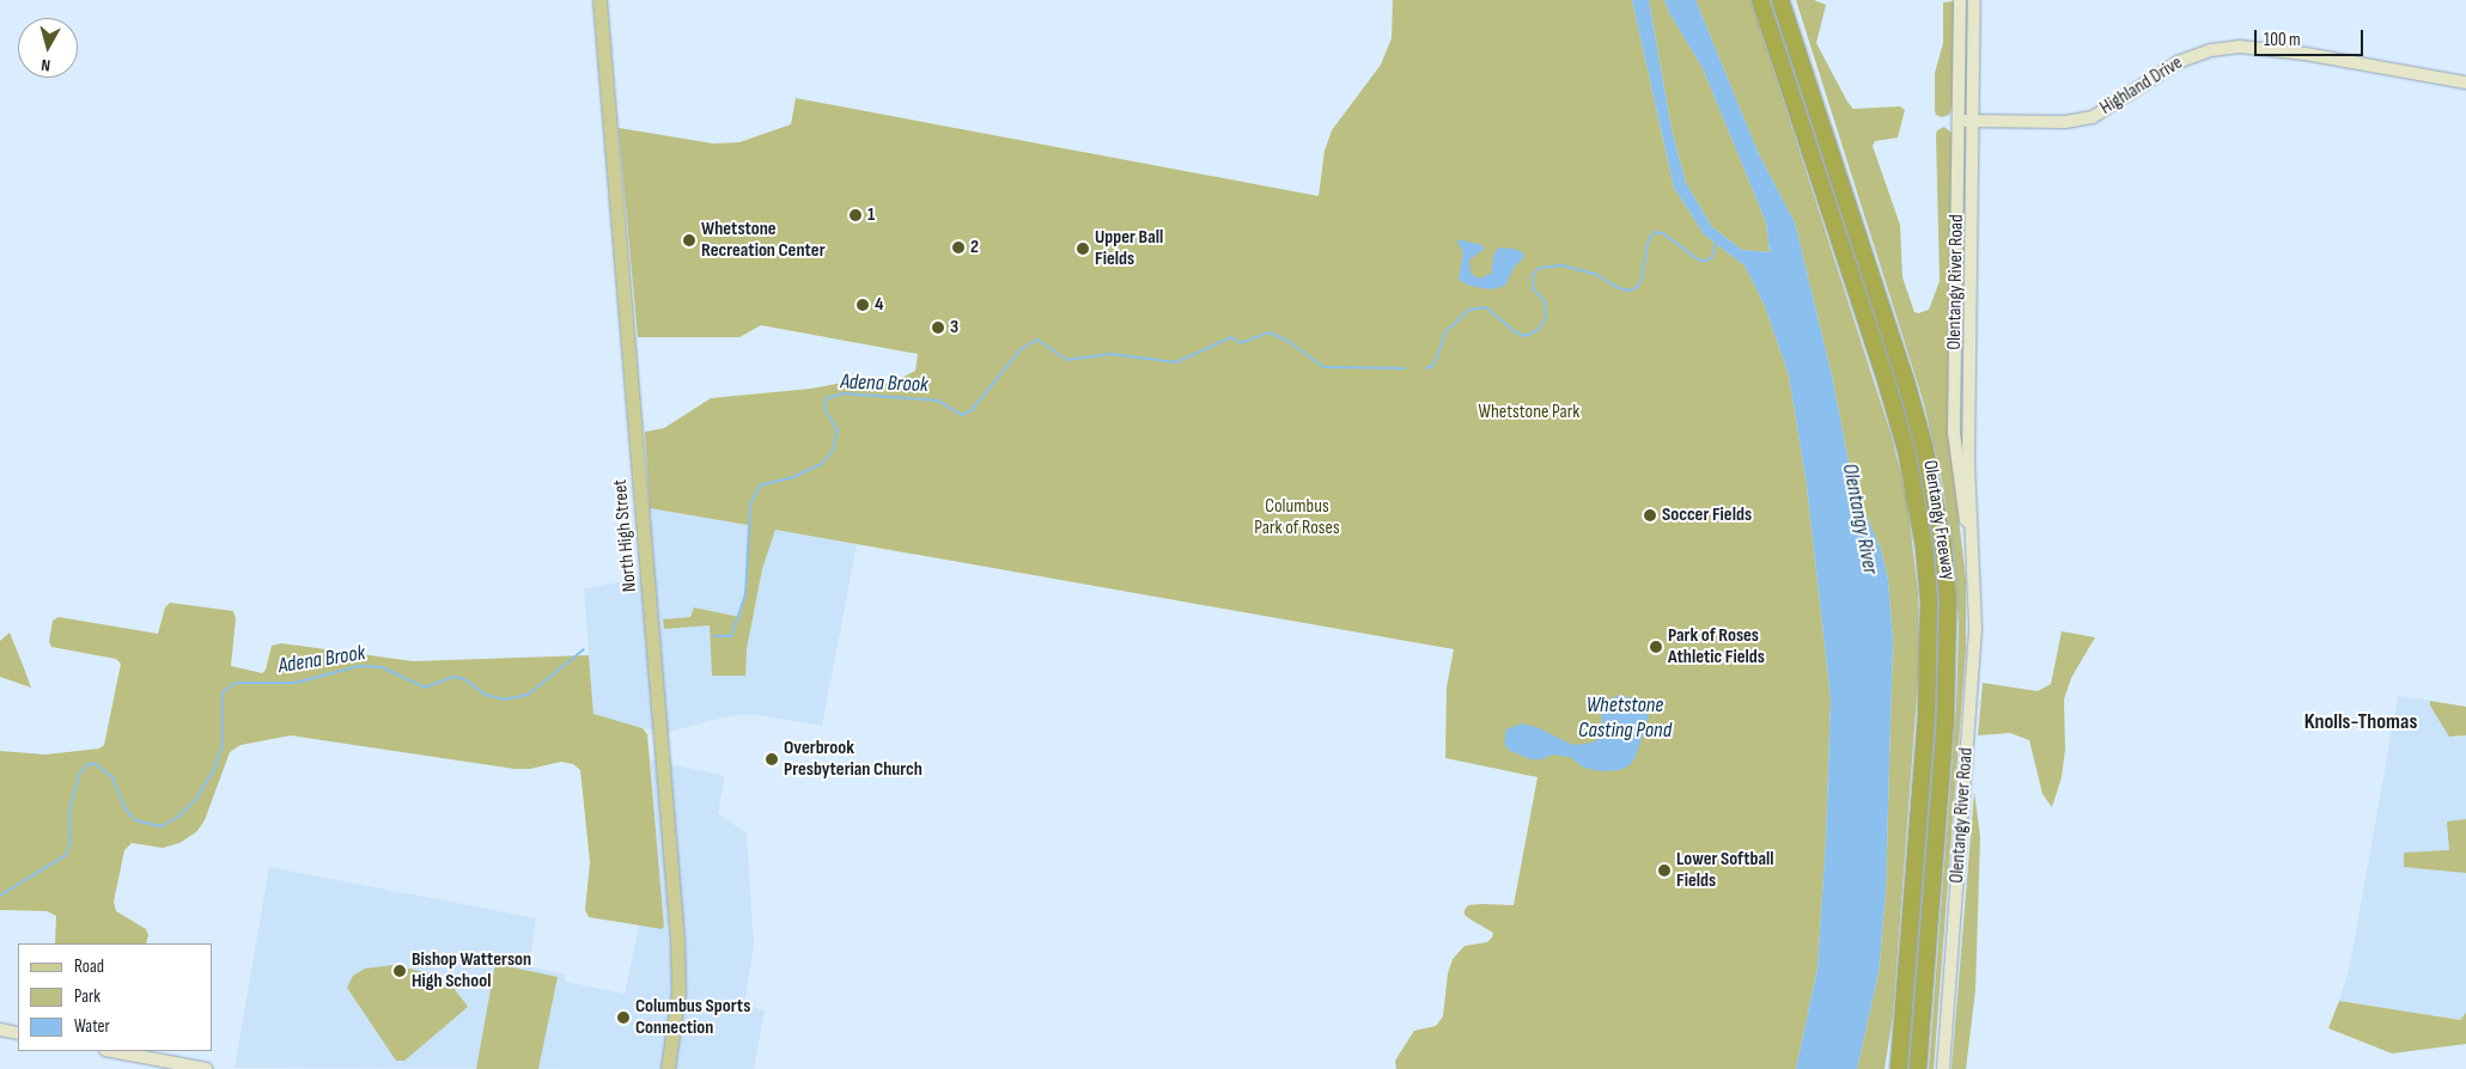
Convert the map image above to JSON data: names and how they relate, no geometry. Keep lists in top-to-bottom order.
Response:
{
  "streets": {
    "highway": ["Olentangy Freeway"],
    "main road": ["Highland Drive", "Olentangy River Road", "North High Street"]
  },
  "crossings": [
    ["Highland Drive", "Olentangy River Road"]
  ],
  "districts": ["Knolls-Thomas"],
  "water": ["Adena Brook", "Olentangy River", "Whetstone Casting Pond"],
  "parks": ["Whetstone Park", "Columbus Park of Roses"],
  "places": [
    "1",
    "Whetstone Recreation Center",
    "2",
    "Upper Ball Fields",
    "4",
    "3",
    "Soccer Fields",
    "Park of Roses Athletic Fields",
    "Overbrook Presbyterian Church",
    "Lower Softball Fields",
    "Bishop Watterson High School",
    "Columbus Sports Connection"
  ],
  "legend": ["Road", "Park", "Water"],
  "scale_bar": "100 m",
  "north": "bottom"
}
